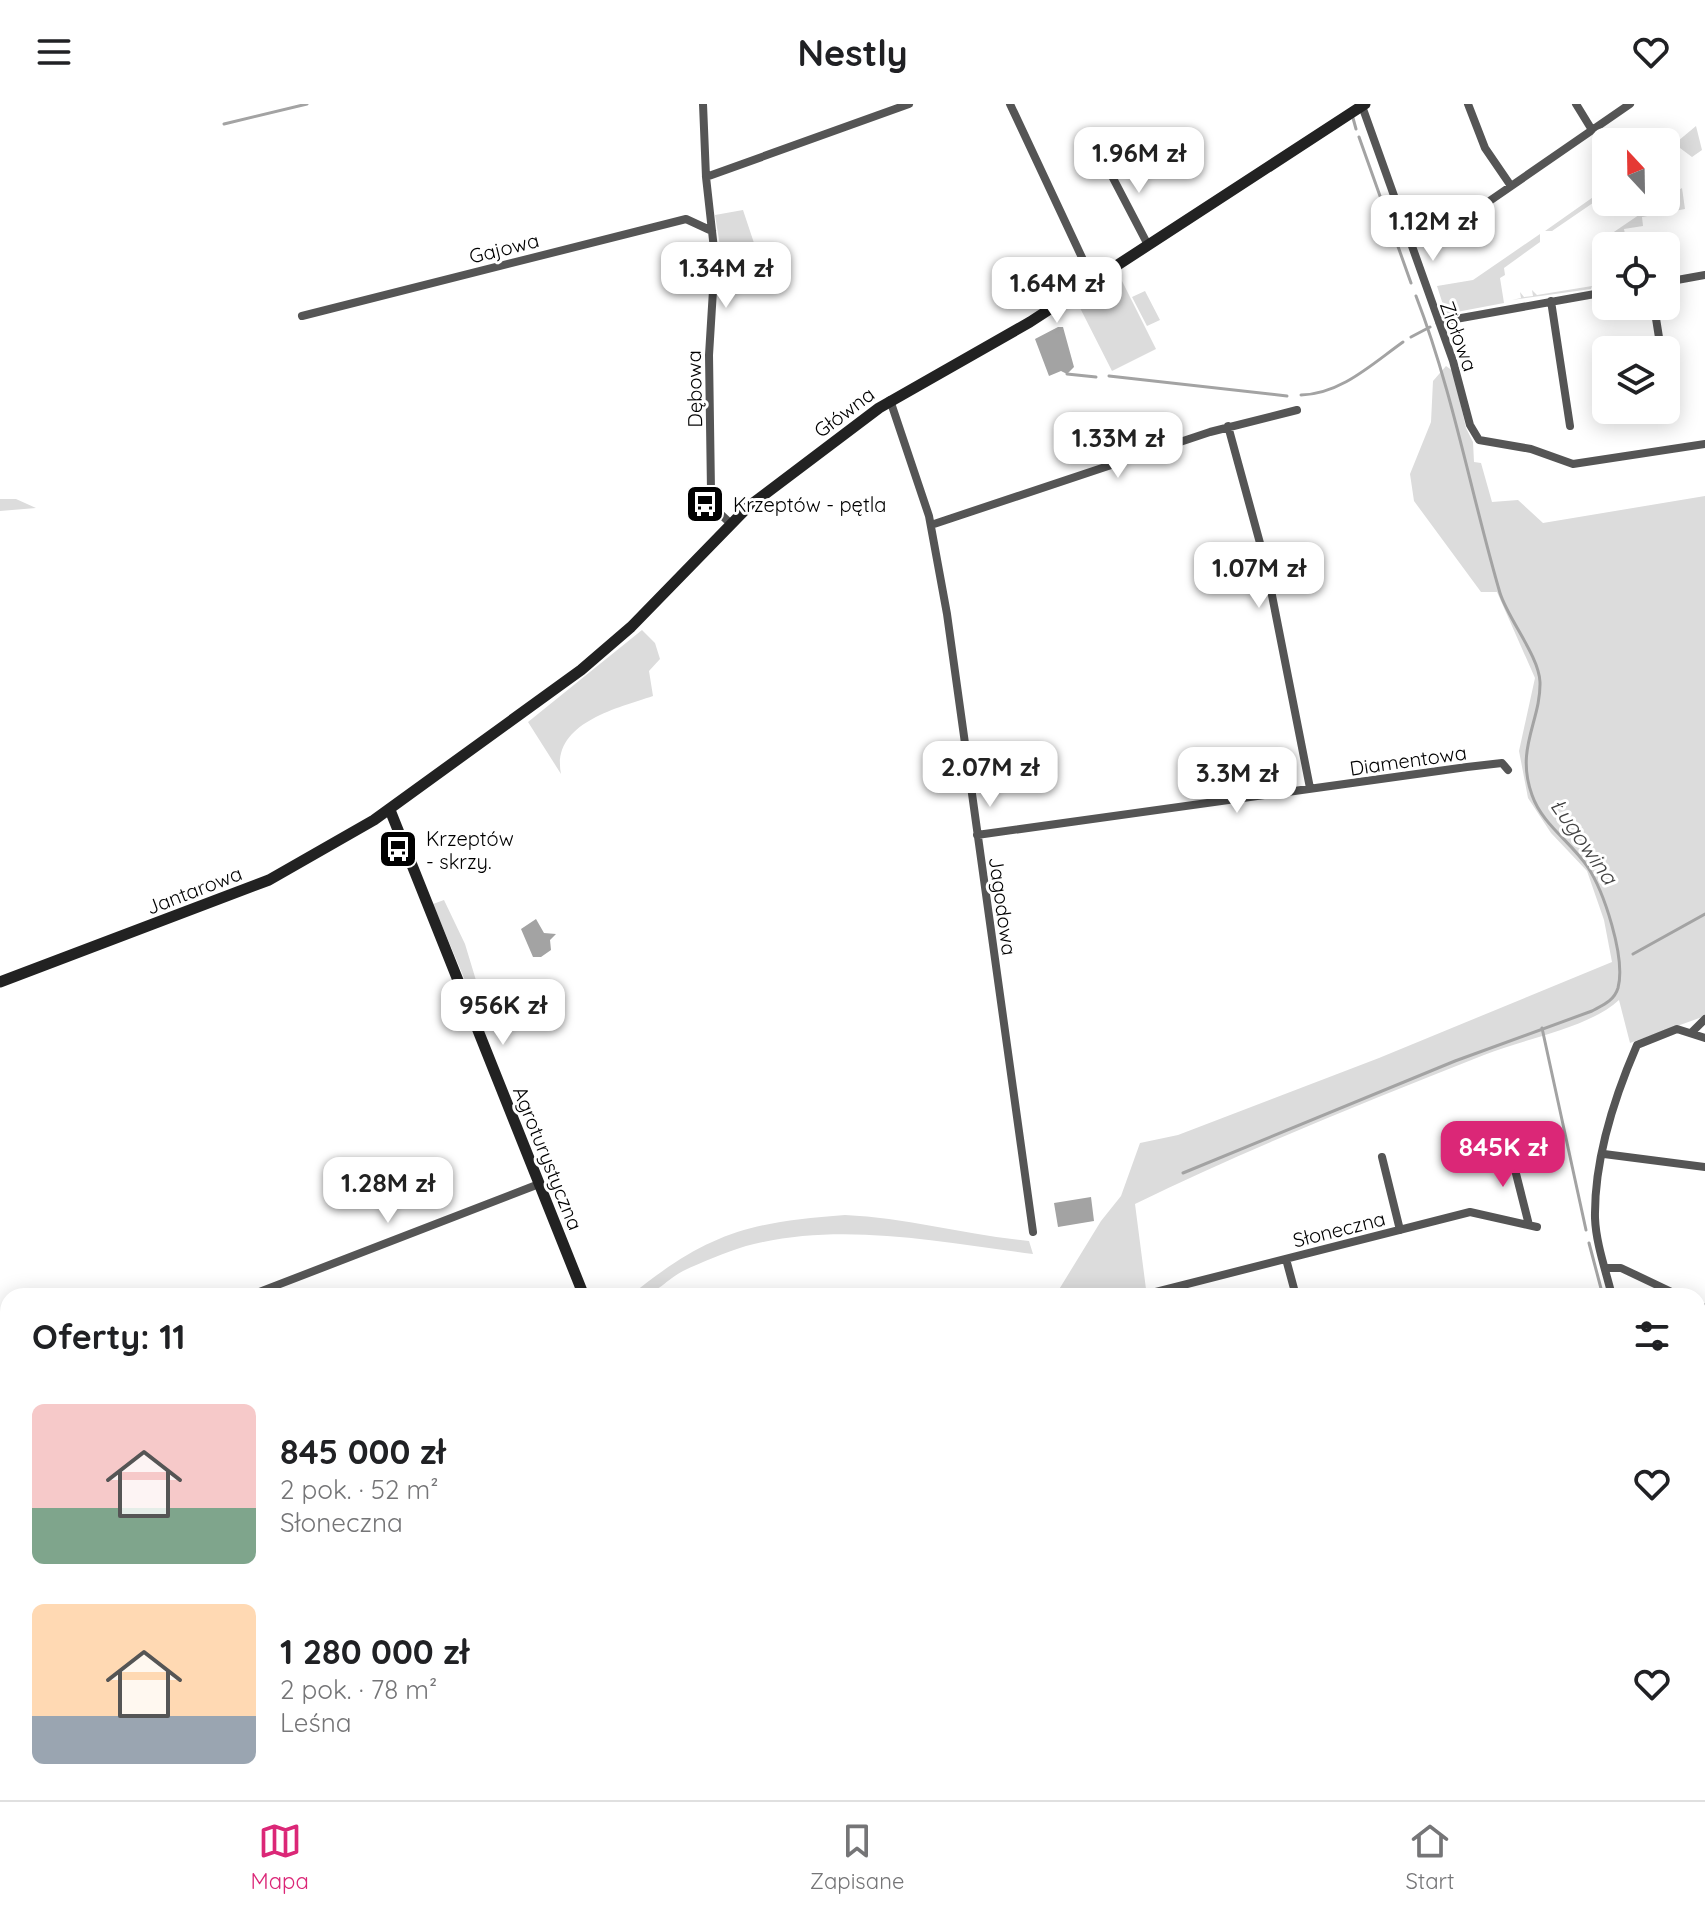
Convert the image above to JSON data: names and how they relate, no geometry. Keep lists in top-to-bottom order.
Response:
{
  "streets": {
    "street": [
      "Gajowa",
      "Ziołowa",
      "Dębowa",
      "Główna",
      "Diamentowa",
      "Jantarowa",
      "Jagodowa",
      "Agroturystyczna",
      "Słoneczna"
    ]
  },
  "crossings": [
    ["Gajowa", "Dębowa"],
    ["Ziołowa", "Główna"],
    ["Dębowa", "Główna"],
    ["Główna", "Jantarowa"],
    ["Główna", "Jagodowa"],
    ["Główna", "Agroturystyczna"],
    ["Diamentowa", "Jagodowa"],
    ["Jantarowa", "Agroturystyczna"]
  ],
  "water": ["Ługowina"],
  "places": {
    "bus stop": ["Krzeptów - pętla", "Krzeptów - skrzy."]
  },
  "north": "top",
  "page": {
    "header": "Nestly",
    "price": [
      "1.96M zł",
      "1.12M zł",
      "1.34M zł",
      "1.64M zł",
      "1.33M zł",
      "1.07M zł",
      "2.07M zł",
      "3.3M zł",
      "956K zł",
      "845K zł",
      "1.28M zł"
    ],
    "heading": "Oferty: 11",
    "list": [
      {
        "name": "845 000 zł",
        "note": "2 pok. · 52 m² · Słoneczna"
      },
      {
        "name": "1 280 000 zł",
        "note": "2 pok. · 78 m² · Leśna"
      }
    ],
    "tabs": ["Mapa", "Zapisane", "Start"]
  }
}
